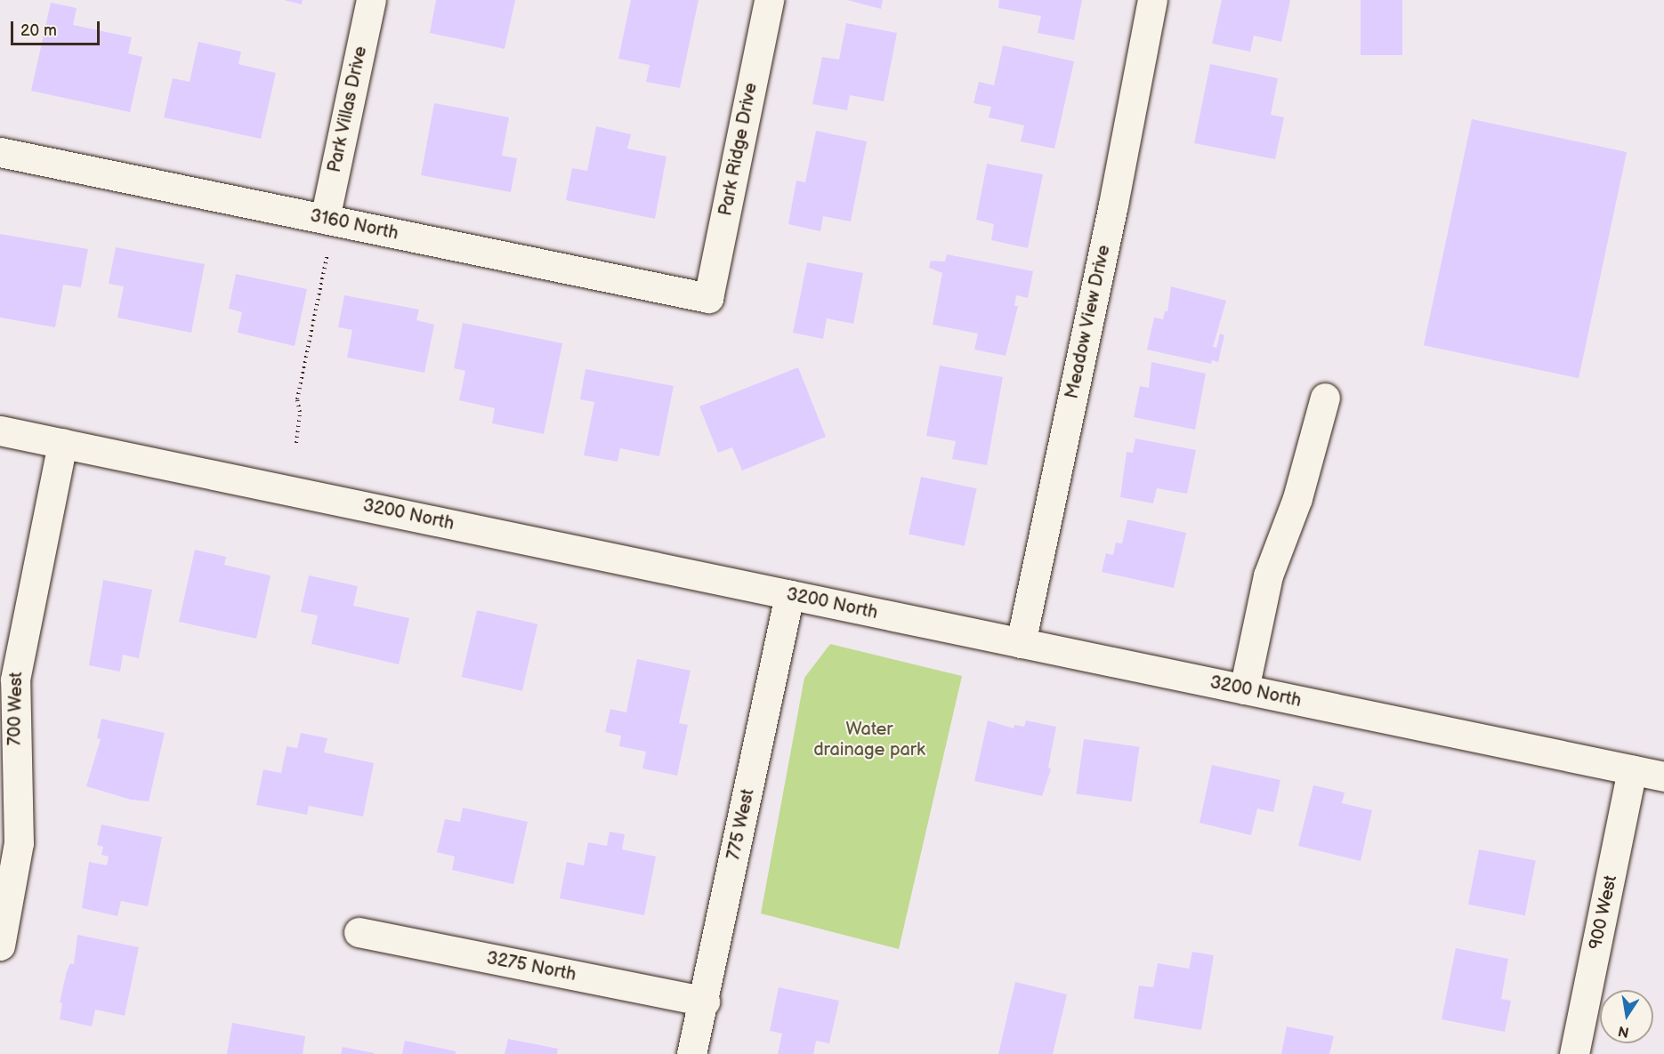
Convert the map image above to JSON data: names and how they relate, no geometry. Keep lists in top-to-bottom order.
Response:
{
  "streets": {
    "street": [
      "Park Villas Drive",
      "Park Ridge Drive",
      "3160 North",
      "Meadow View Drive",
      "3200 North",
      "700 West",
      "775 West",
      "900 West",
      "3275 North"
    ]
  },
  "crossings": [
    ["Park Villas Drive", "3160 North"],
    ["Park Ridge Drive", "3160 North"],
    ["Meadow View Drive", "3200 North"],
    ["3200 North", "700 West"],
    ["3200 North", "775 West"],
    ["3200 North", "900 West"],
    ["775 West", "3275 North"]
  ],
  "parks": ["Water drainage park"],
  "scale_bar": "20 m",
  "north": "bottom"
}
